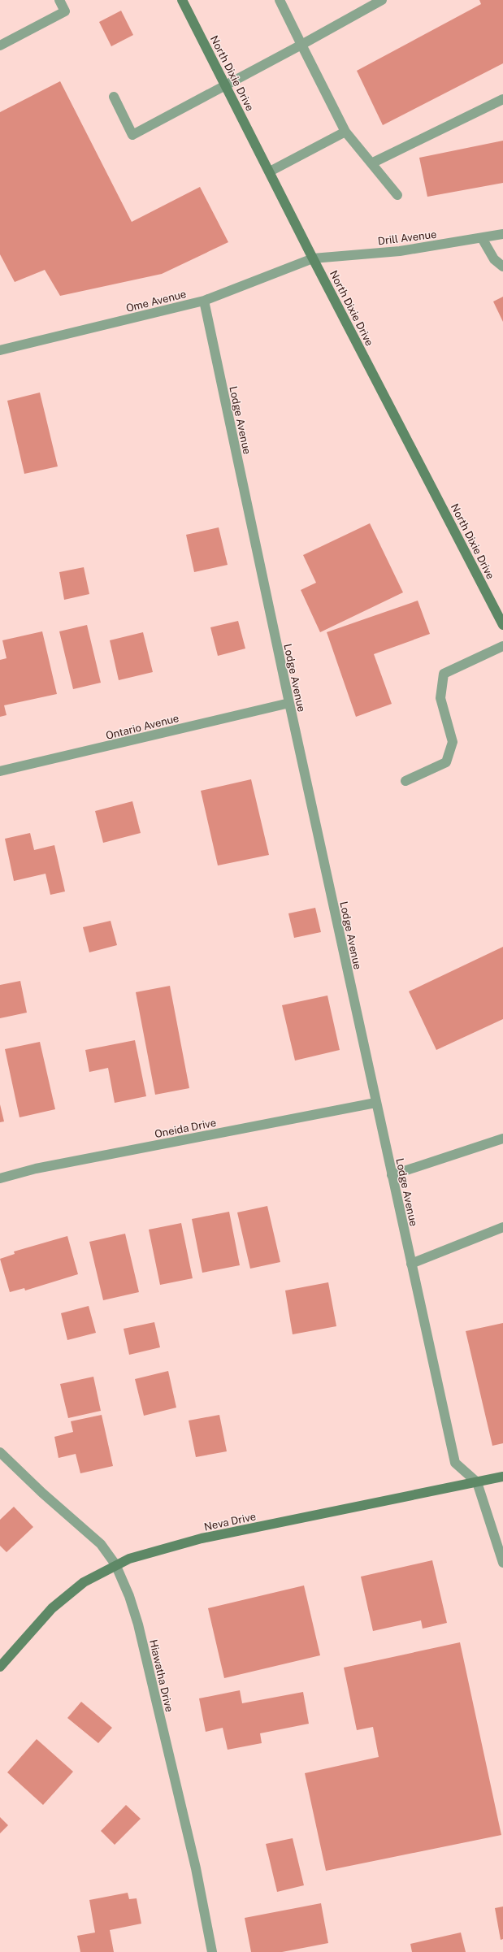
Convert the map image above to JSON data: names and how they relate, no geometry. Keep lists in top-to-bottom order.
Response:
{
  "streets": {
    "main road": ["North Dixie Drive", "Neva Drive"],
    "street": [
      "Drill Avenue",
      "Ome Avenue",
      "Lodge Avenue",
      "Ontario Avenue",
      "Oneida Drive",
      "Hiawatha Drive"
    ]
  },
  "crossings": [
    ["North Dixie Drive", "Drill Avenue"],
    ["North Dixie Drive", "Ome Avenue"],
    ["Drill Avenue", "Ome Avenue"],
    ["Ome Avenue", "Lodge Avenue"],
    ["Lodge Avenue", "Ontario Avenue"],
    ["Lodge Avenue", "Oneida Drive"],
    ["Lodge Avenue", "Neva Drive"],
    ["Neva Drive", "Hiawatha Drive"]
  ]
}
